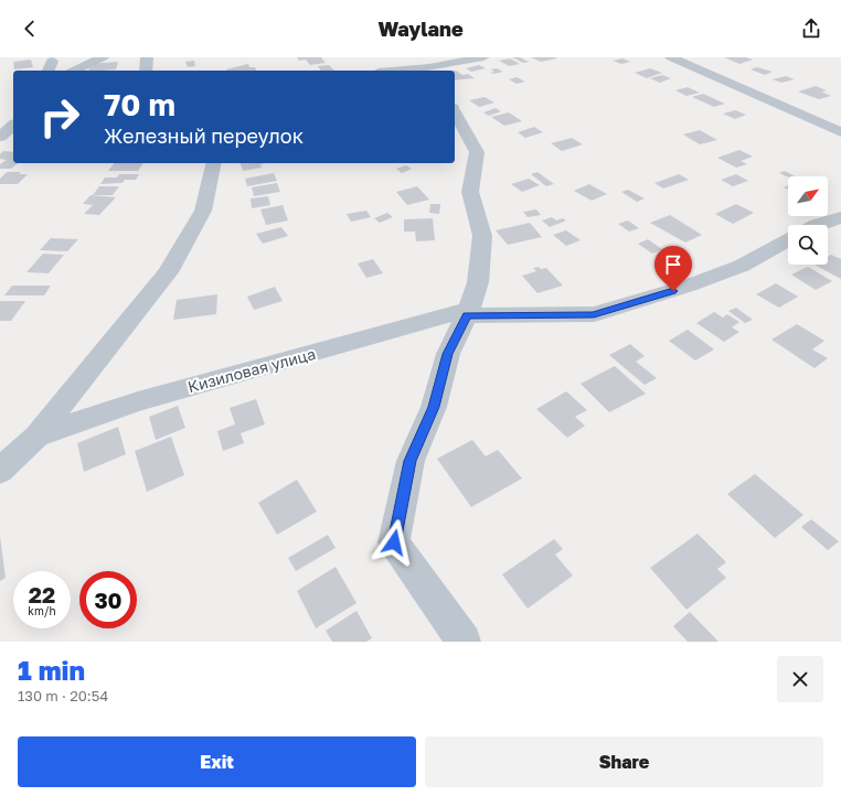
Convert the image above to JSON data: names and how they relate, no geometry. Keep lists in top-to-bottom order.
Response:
{
  "streets": {
    "street": ["Кизиловая улица"]
  },
  "north": "top right",
  "page": {
    "header": "Waylane",
    "turn": ["70 m", "Железный переулок"],
    "speed": "22 km/h",
    "limit": "30",
    "heading": ["1 min", "130 m · 20:54"],
    "buttons": ["Exit", "Share"]
  }
}
